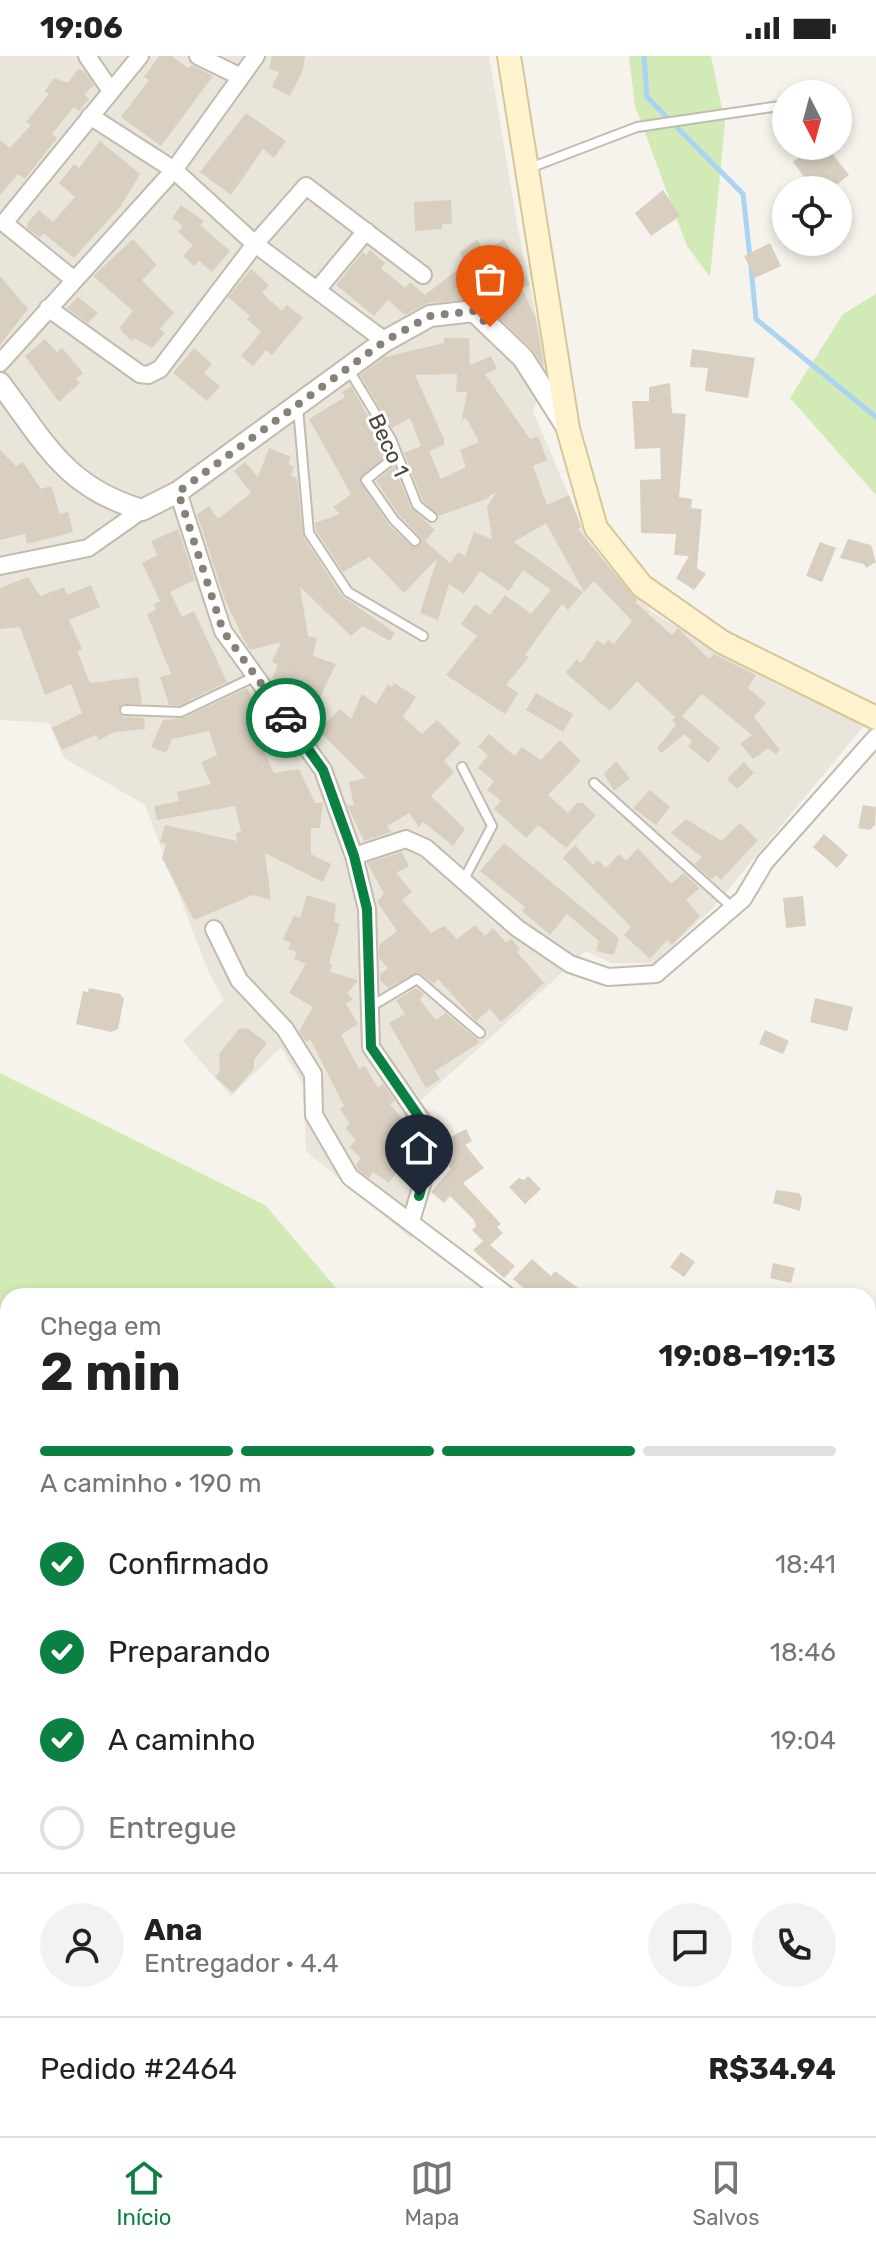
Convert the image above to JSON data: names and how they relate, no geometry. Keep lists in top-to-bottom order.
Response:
{
  "streets": {
    "lane": ["Beco 1"]
  },
  "north": "bottom",
  "page": {
    "status": "19:06",
    "heading": ["2 min", "Chega em", "19:08–19:13"],
    "panel": [
      "Ana",
      "Entregador · 4.4",
      "Pedido #2464",
      "R$34.94"
    ],
    "bar": "A caminho · 190 m",
    "list": [
      ["Confirmado", "18:41"],
      ["Preparando", "18:46"],
      ["A caminho", "19:04"],
      "Entregue"
    ],
    "tabs": ["Início", "Mapa", "Salvos"]
  }
}
